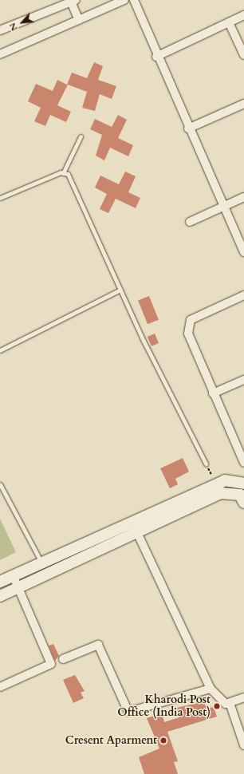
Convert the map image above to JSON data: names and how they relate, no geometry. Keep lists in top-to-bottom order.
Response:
{
  "places": ["Kharodi Post Office (India Post)", "Cresent Aparment"],
  "north": "bottom left"
}
